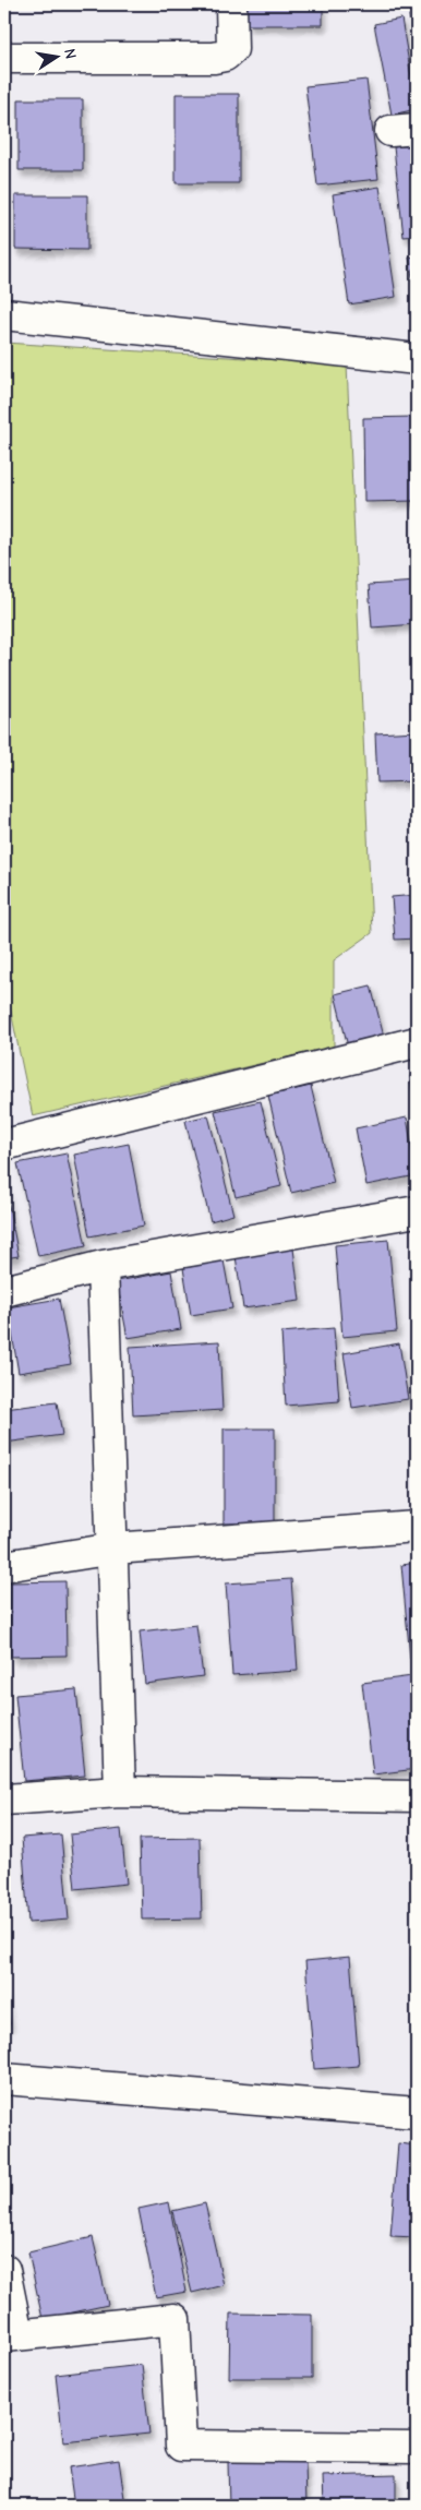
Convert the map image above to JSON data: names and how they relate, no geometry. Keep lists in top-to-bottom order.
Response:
{
  "north": "right"
}
